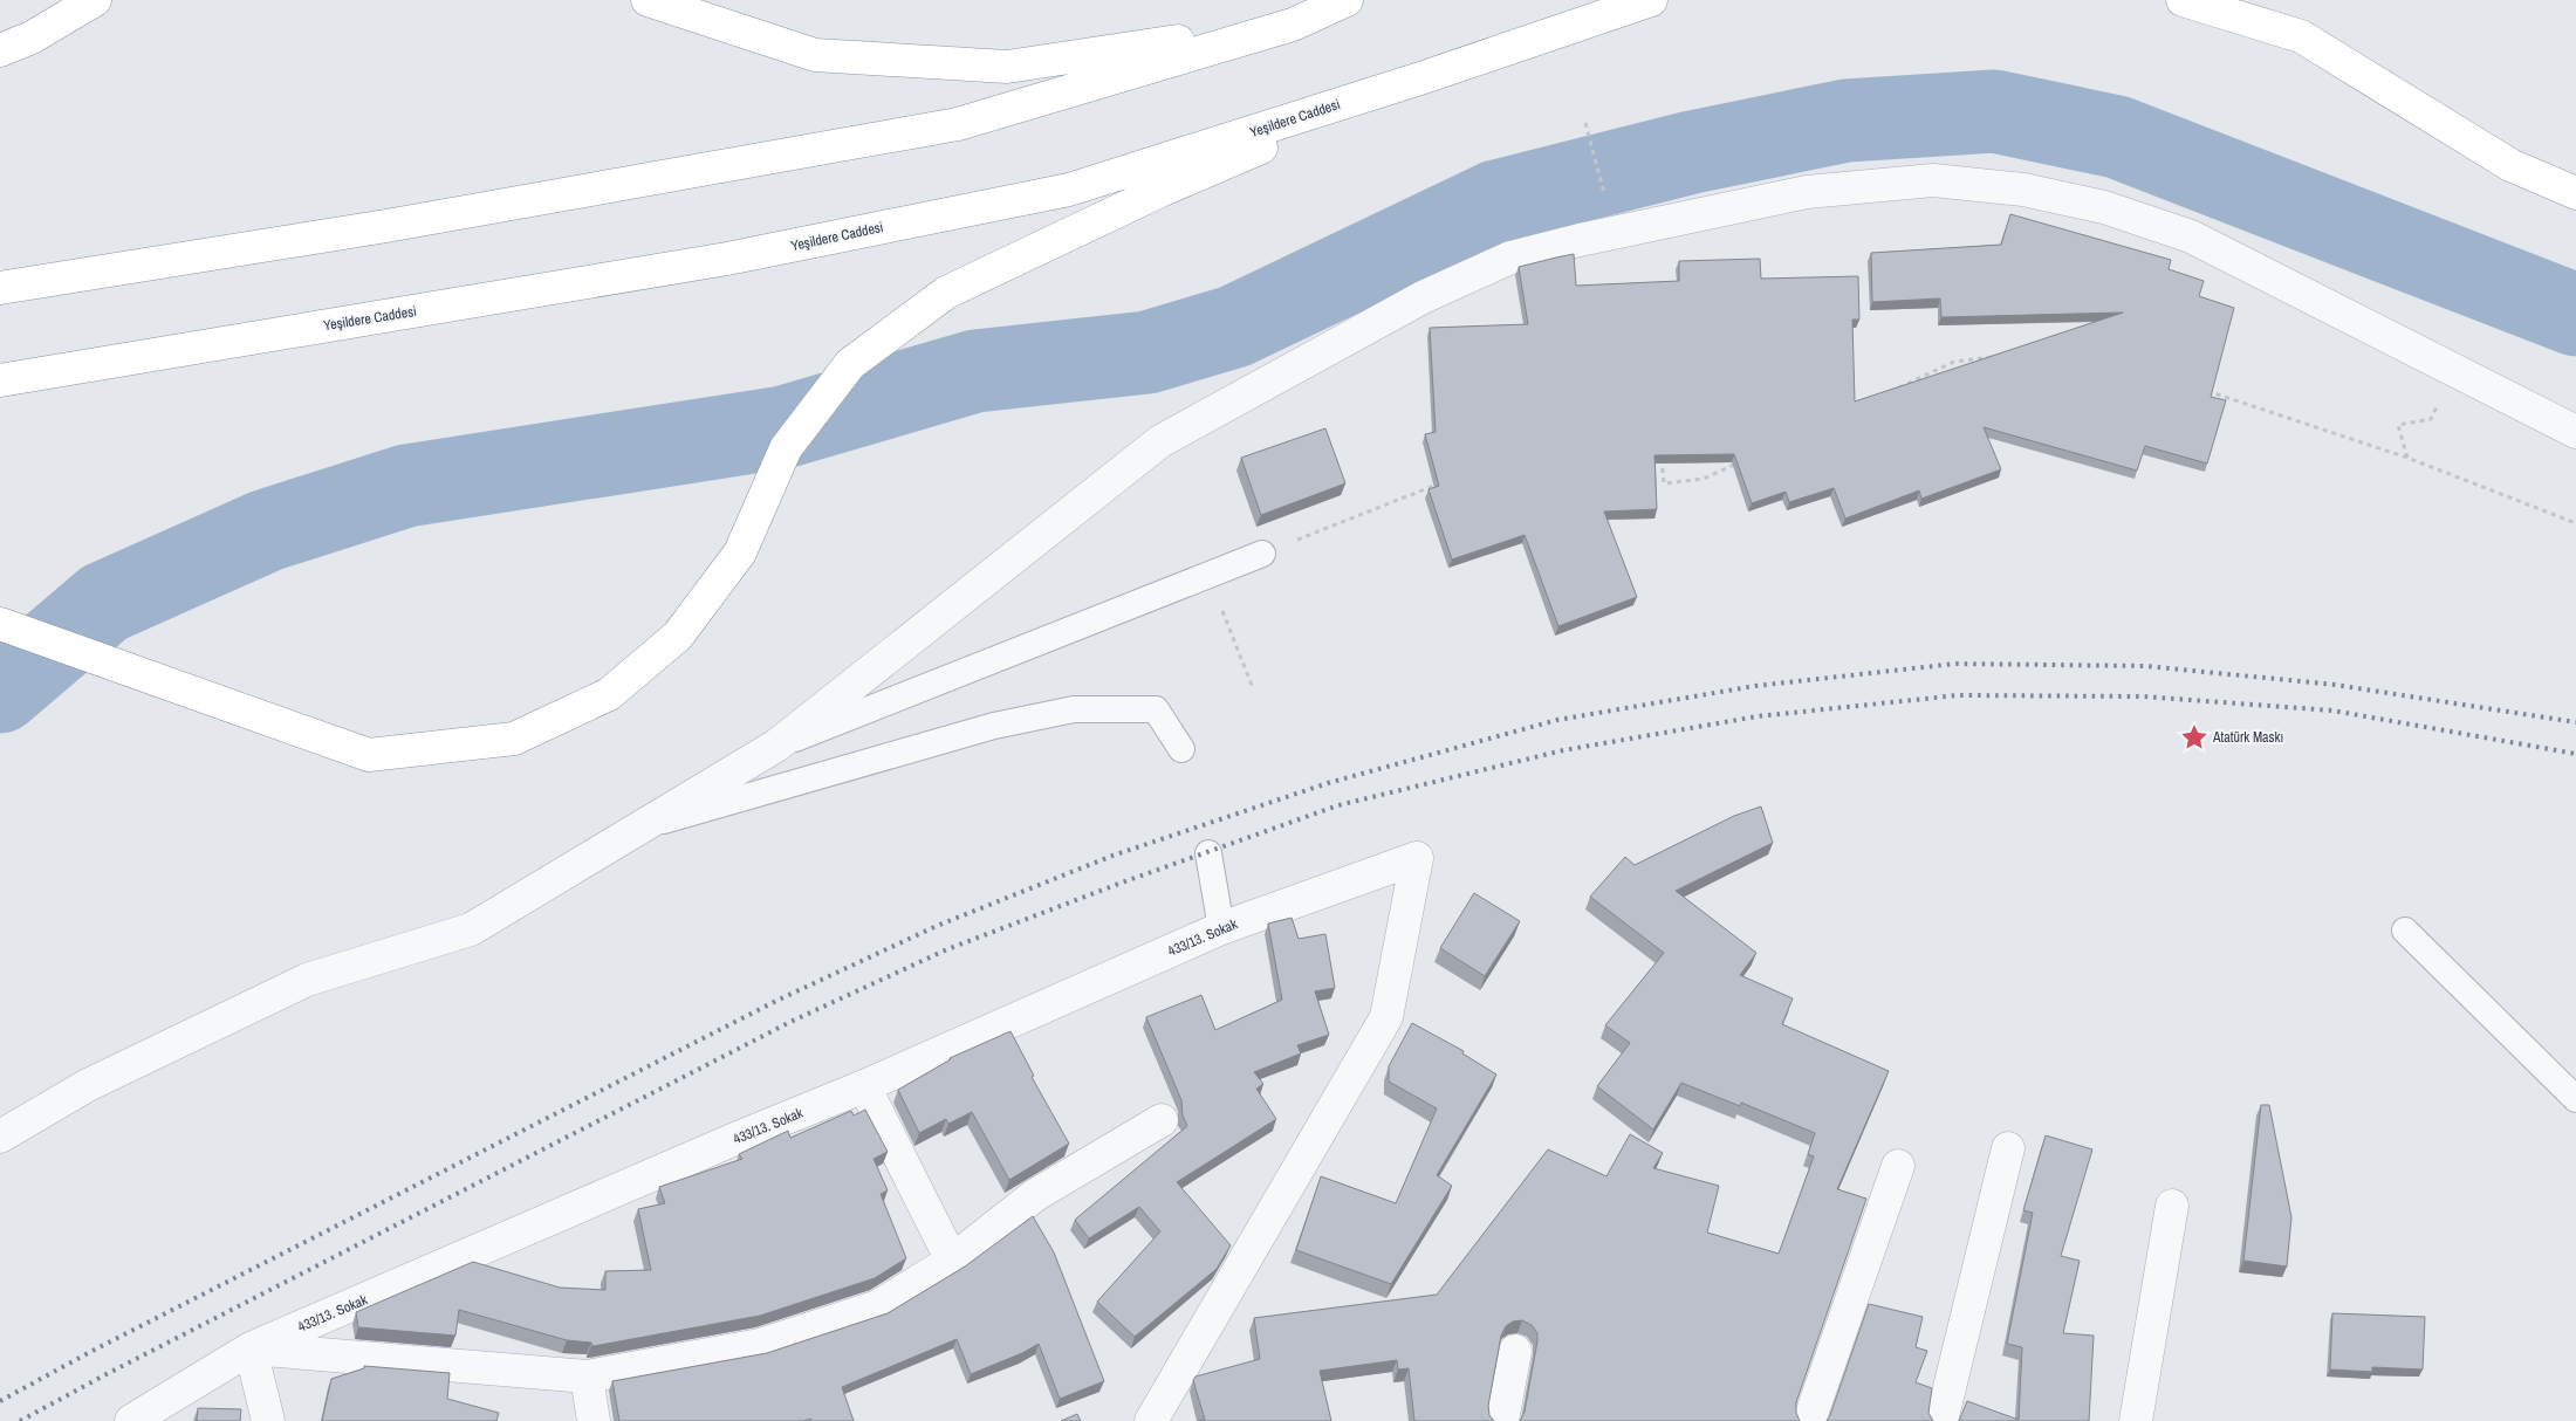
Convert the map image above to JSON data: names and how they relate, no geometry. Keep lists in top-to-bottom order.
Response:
{
  "streets": {
    "highway": ["Yeşildere Caddesi"],
    "street": ["433/13. Sokak"]
  },
  "places": {
    "place": ["Atatürk Maskı"]
  }
}
